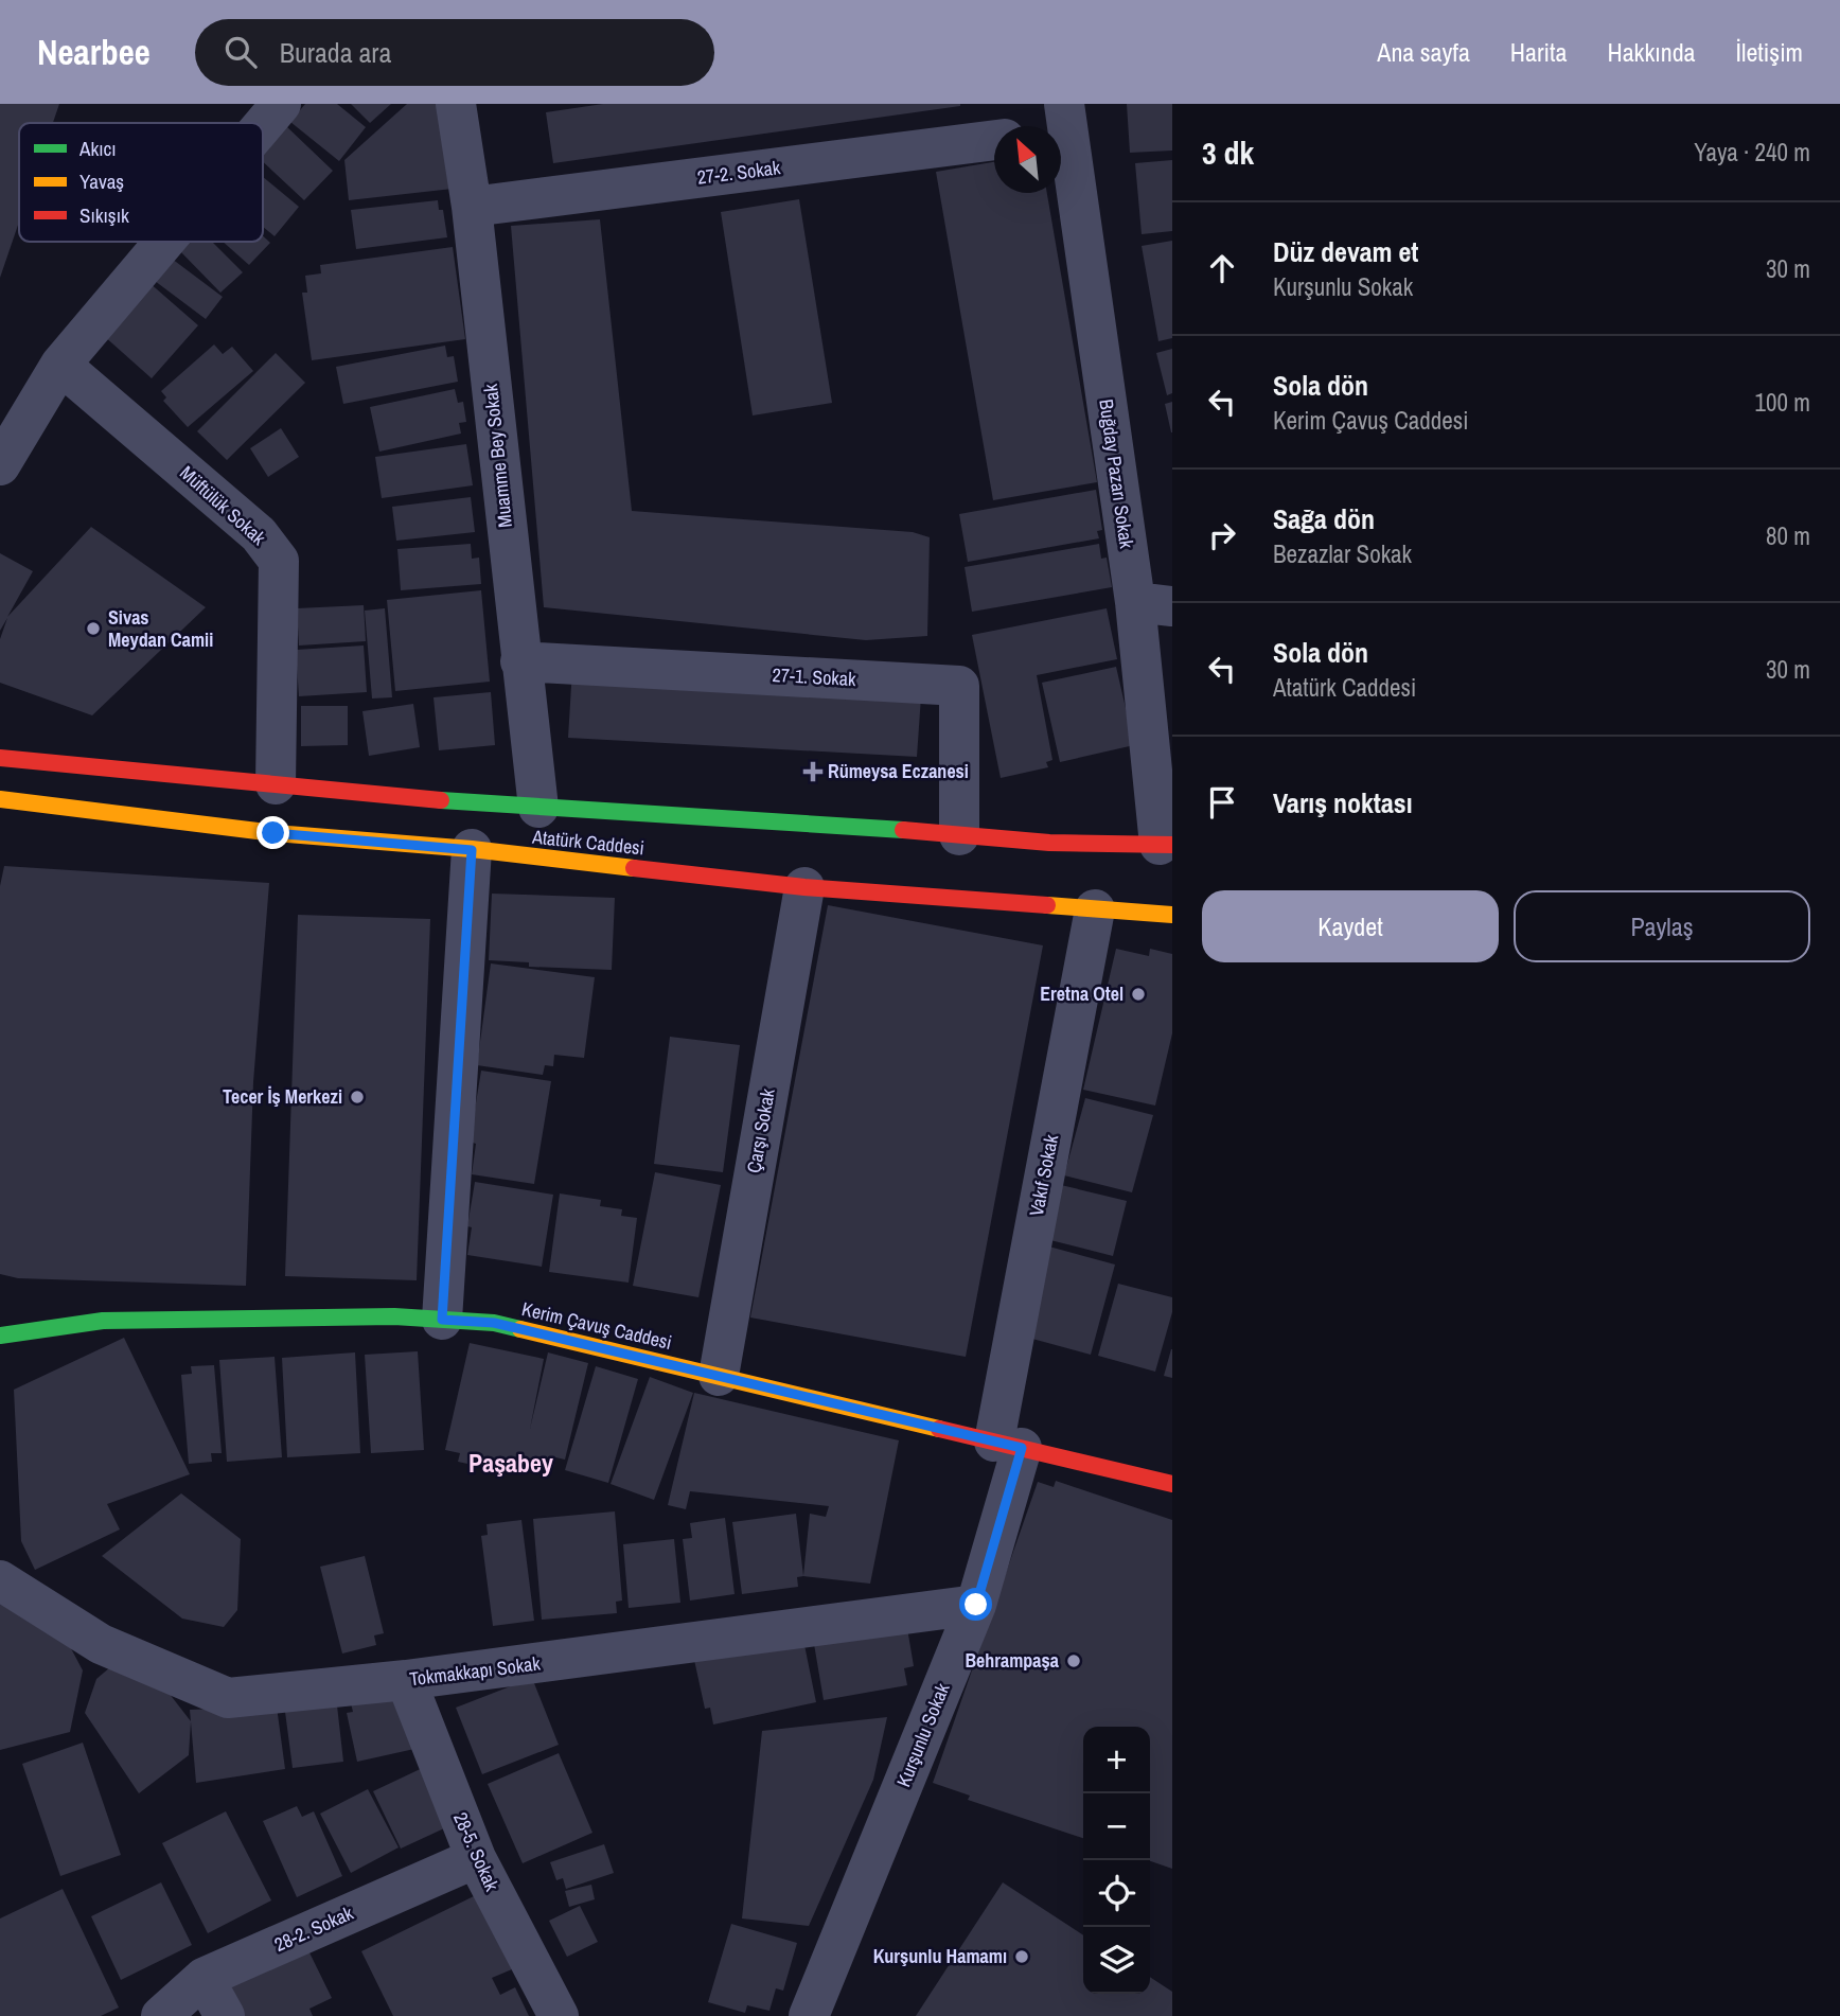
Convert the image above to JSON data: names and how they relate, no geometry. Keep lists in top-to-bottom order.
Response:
{
  "streets": {
    "main road": ["Atatürk Caddesi", "Kerim Çavuş Caddesi"],
    "street": [
      "27-2. Sokak",
      "Muamme Bey Sokak",
      "Buğday Pazarı Sokak",
      "Müftülük Sokak",
      "27-1. Sokak",
      "Çarşı Sokak",
      "Vakıf Sokak",
      "Tokmakkapı Sokak",
      "Kurşunlu Sokak",
      "28-5. Sokak",
      "28-2. Sokak"
    ]
  },
  "crossings": [
    ["27-2. Sokak", "Muamme Bey Sokak"],
    ["Muamme Bey Sokak", "27-1. Sokak"],
    ["Muamme Bey Sokak", "Atatürk Caddesi"],
    ["Buğday Pazarı Sokak", "Atatürk Caddesi"],
    ["Müftülük Sokak", "Atatürk Caddesi"],
    ["27-1. Sokak", "Atatürk Caddesi"],
    ["Atatürk Caddesi", "Çarşı Sokak"],
    ["Atatürk Caddesi", "Vakıf Sokak"],
    ["Çarşı Sokak", "Kerim Çavuş Caddesi"],
    ["Vakıf Sokak", "Kerim Çavuş Caddesi"],
    ["Vakıf Sokak", "Kurşunlu Sokak"],
    ["Kerim Çavuş Caddesi", "Kurşunlu Sokak"],
    ["Tokmakkapı Sokak", "Kurşunlu Sokak"],
    ["Tokmakkapı Sokak", "28-5. Sokak"],
    ["28-5. Sokak", "28-2. Sokak"]
  ],
  "districts": ["Paşabey"],
  "places": {
    "other": [
      "Sivas Meydan Camii",
      "Eretna Otel",
      "Tecer İş Merkezi",
      "Behrampaşa",
      "Kurşunlu Hamamı"
    ],
    "health": ["Rümeysa Eczanesi"]
  },
  "legend": ["Akıcı", "Yavaş", "Sıkışık"],
  "north": "top left",
  "page": {
    "header": "Nearbee",
    "search": "Burada ara",
    "nav": [
      "Ana sayfa",
      "Harita",
      "Hakkında",
      "İletişim"
    ],
    "heading": ["3 dk", "Yaya · 240 m"],
    "list": [
      ["Düz devam et", "Kurşunlu Sokak", "30 m"],
      ["Sola dön", "Kerim Çavuş Caddesi", "100 m"],
      ["Sağa dön", "Bezazlar Sokak", "80 m"],
      ["Sola dön", "Atatürk Caddesi", "30 m"],
      "Varış noktası"
    ],
    "buttons": ["Kaydet", "Paylaş"],
    "map_buttons": ["+", "−"]
  }
}
